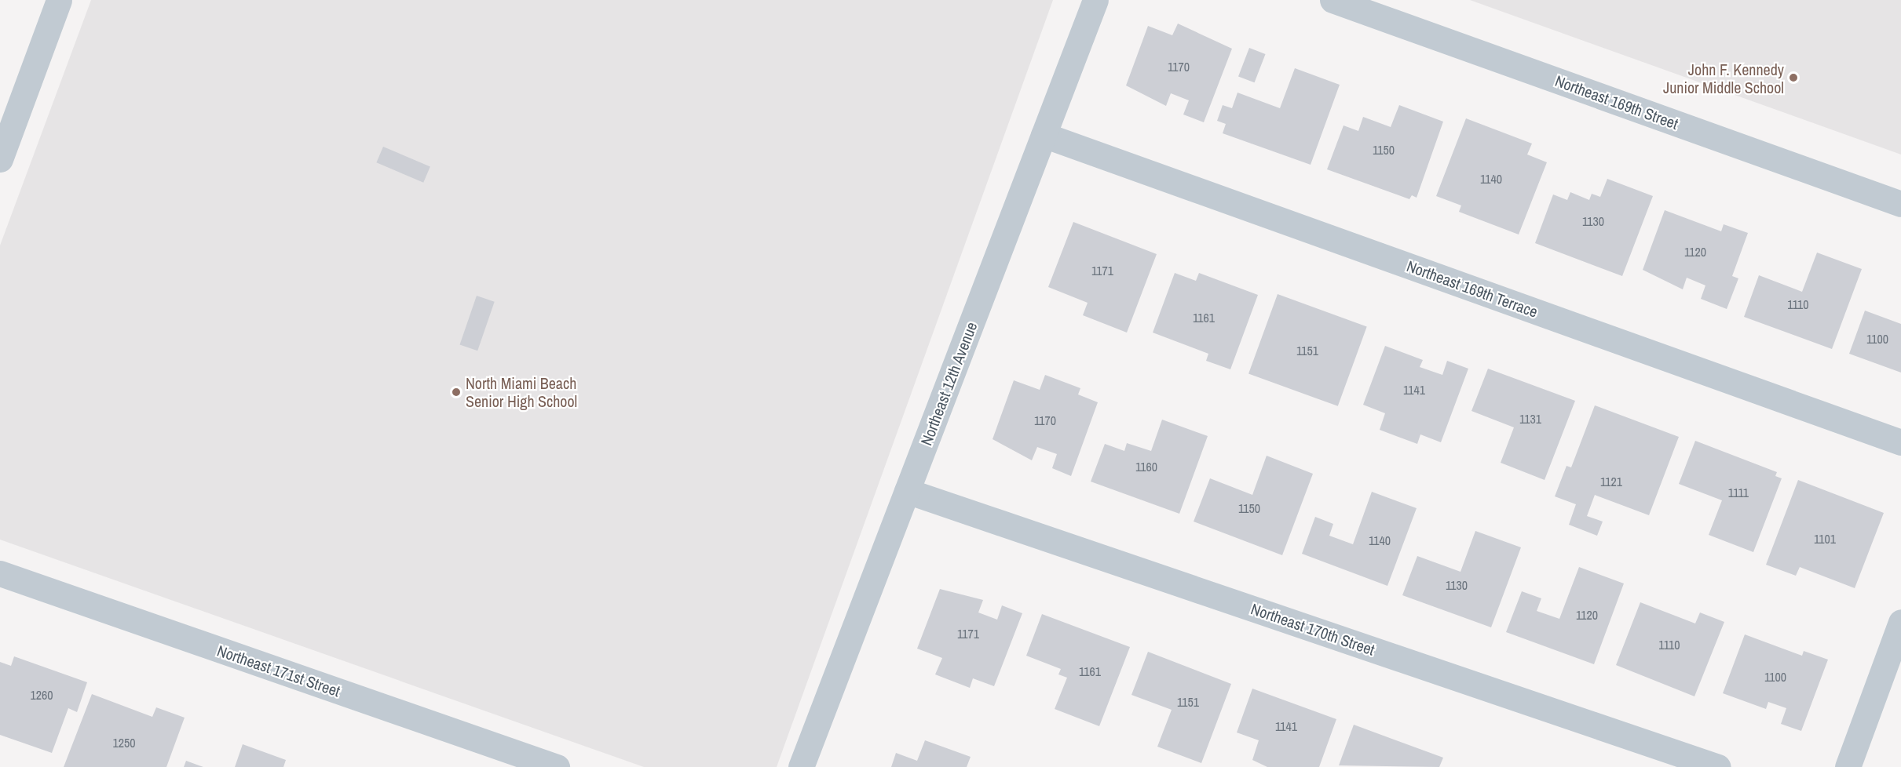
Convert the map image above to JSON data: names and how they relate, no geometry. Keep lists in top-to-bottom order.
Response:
{
  "streets": {
    "street": [
      "Northeast 169th Street",
      "Northeast 169th Terrace",
      "Northeast 12th Avenue",
      "Northeast 170th Street",
      "Northeast 171st Street"
    ]
  },
  "crossings": [
    ["Northeast 169th Terrace", "Northeast 12th Avenue"],
    ["Northeast 12th Avenue", "Northeast 170th Street"]
  ],
  "places": ["John F. Kennedy Junior Middle School", "North Miami Beach Senior High School"],
  "house_numbers": [
    "1170",
    "1150",
    "1140",
    "1130",
    "1120",
    "1171",
    "1110",
    "1161",
    "1100",
    "1151",
    "1141",
    "1131",
    "1170",
    "1160",
    "1121",
    "1111",
    "1150",
    "1101",
    "1140",
    "1130",
    "1120",
    "1171",
    "1110",
    "1161",
    "1100",
    "1260",
    "1151",
    "1141",
    "1250"
  ]
}
